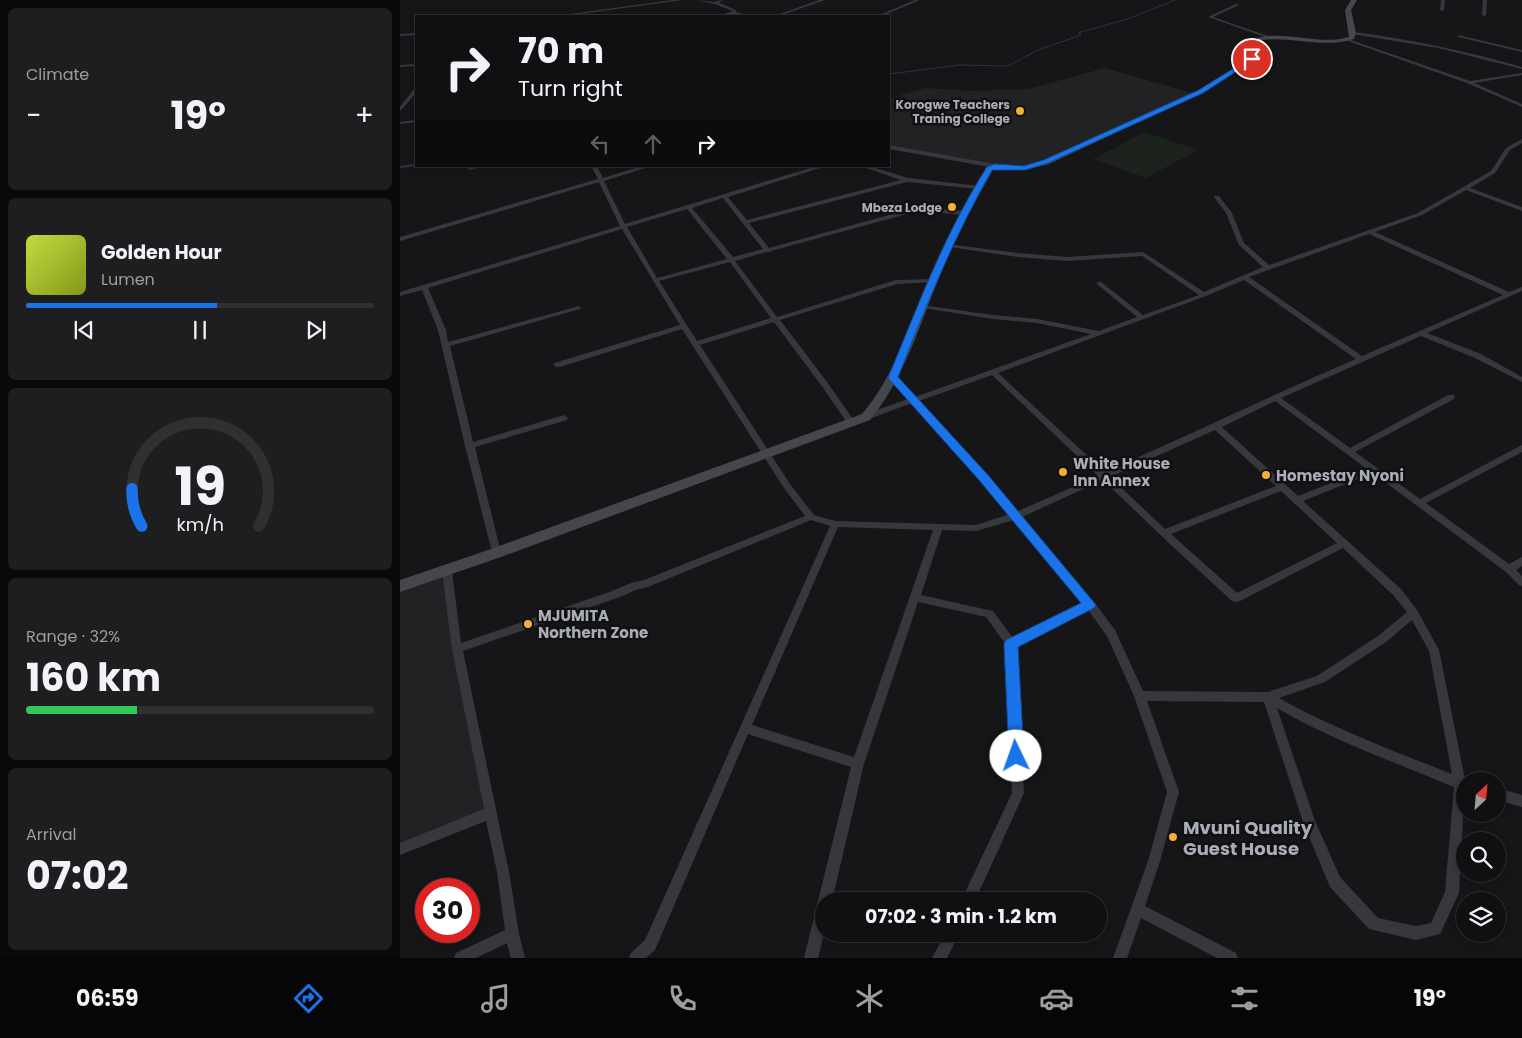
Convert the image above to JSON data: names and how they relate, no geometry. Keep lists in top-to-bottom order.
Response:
{
  "places": [
    "Korogwe Teachers Traning College",
    "Mbeza Lodge",
    "White House Inn Annex",
    "Homestay Nyoni",
    "MJUMITA Northern Zone",
    "Mvuni Quality Guest House"
  ],
  "north": "top right",
  "page": {
    "tile": [
      "Climate",
      ["Range · 32%", "160 km"],
      ["Arrival", "07:02"]
    ],
    "turn": ["70 m", "Turn right"],
    "heat": ["−", "19°", "+"],
    "song": ["Golden Hour", "Lumen"],
    "limit": "30",
    "trip": "07:02 · 3 min · 1.2 km",
    "tabs": ["06:59", "19°"],
    "gauge": ["19", "km/h"]
  }
}
